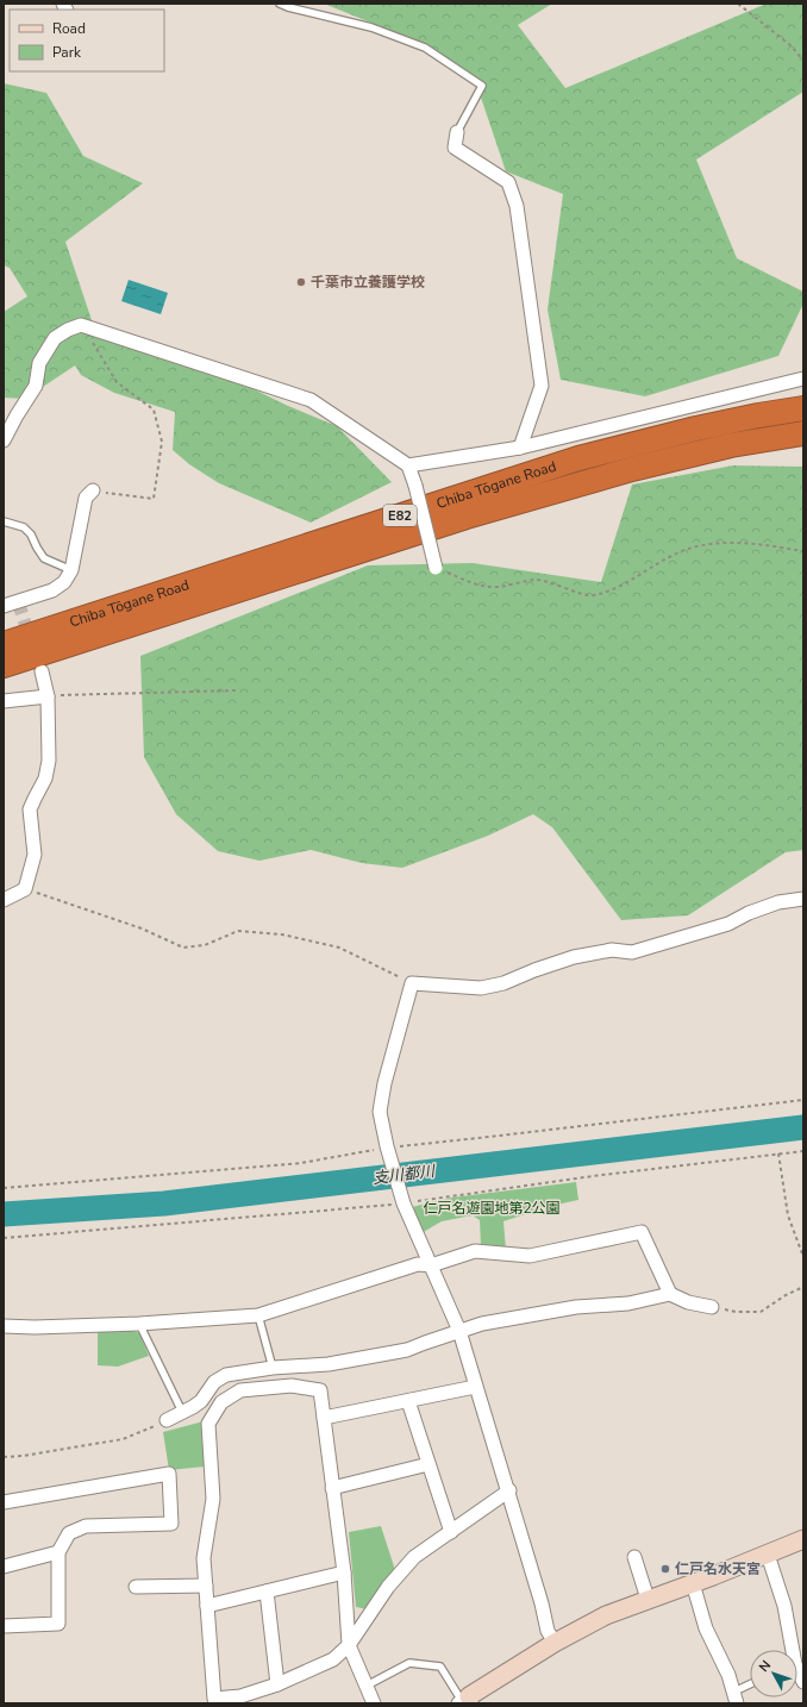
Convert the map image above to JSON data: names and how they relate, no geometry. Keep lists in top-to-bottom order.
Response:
{
  "streets": {
    "highway": ["Chiba Tōgane Road", "E82"]
  },
  "water": ["支川都川"],
  "parks": ["仁戸名遊園地第2公園"],
  "places": ["千葉市立養護学校", "仁戸名水天宮"],
  "legend": ["Road", "Park"],
  "north": "top left"
}
